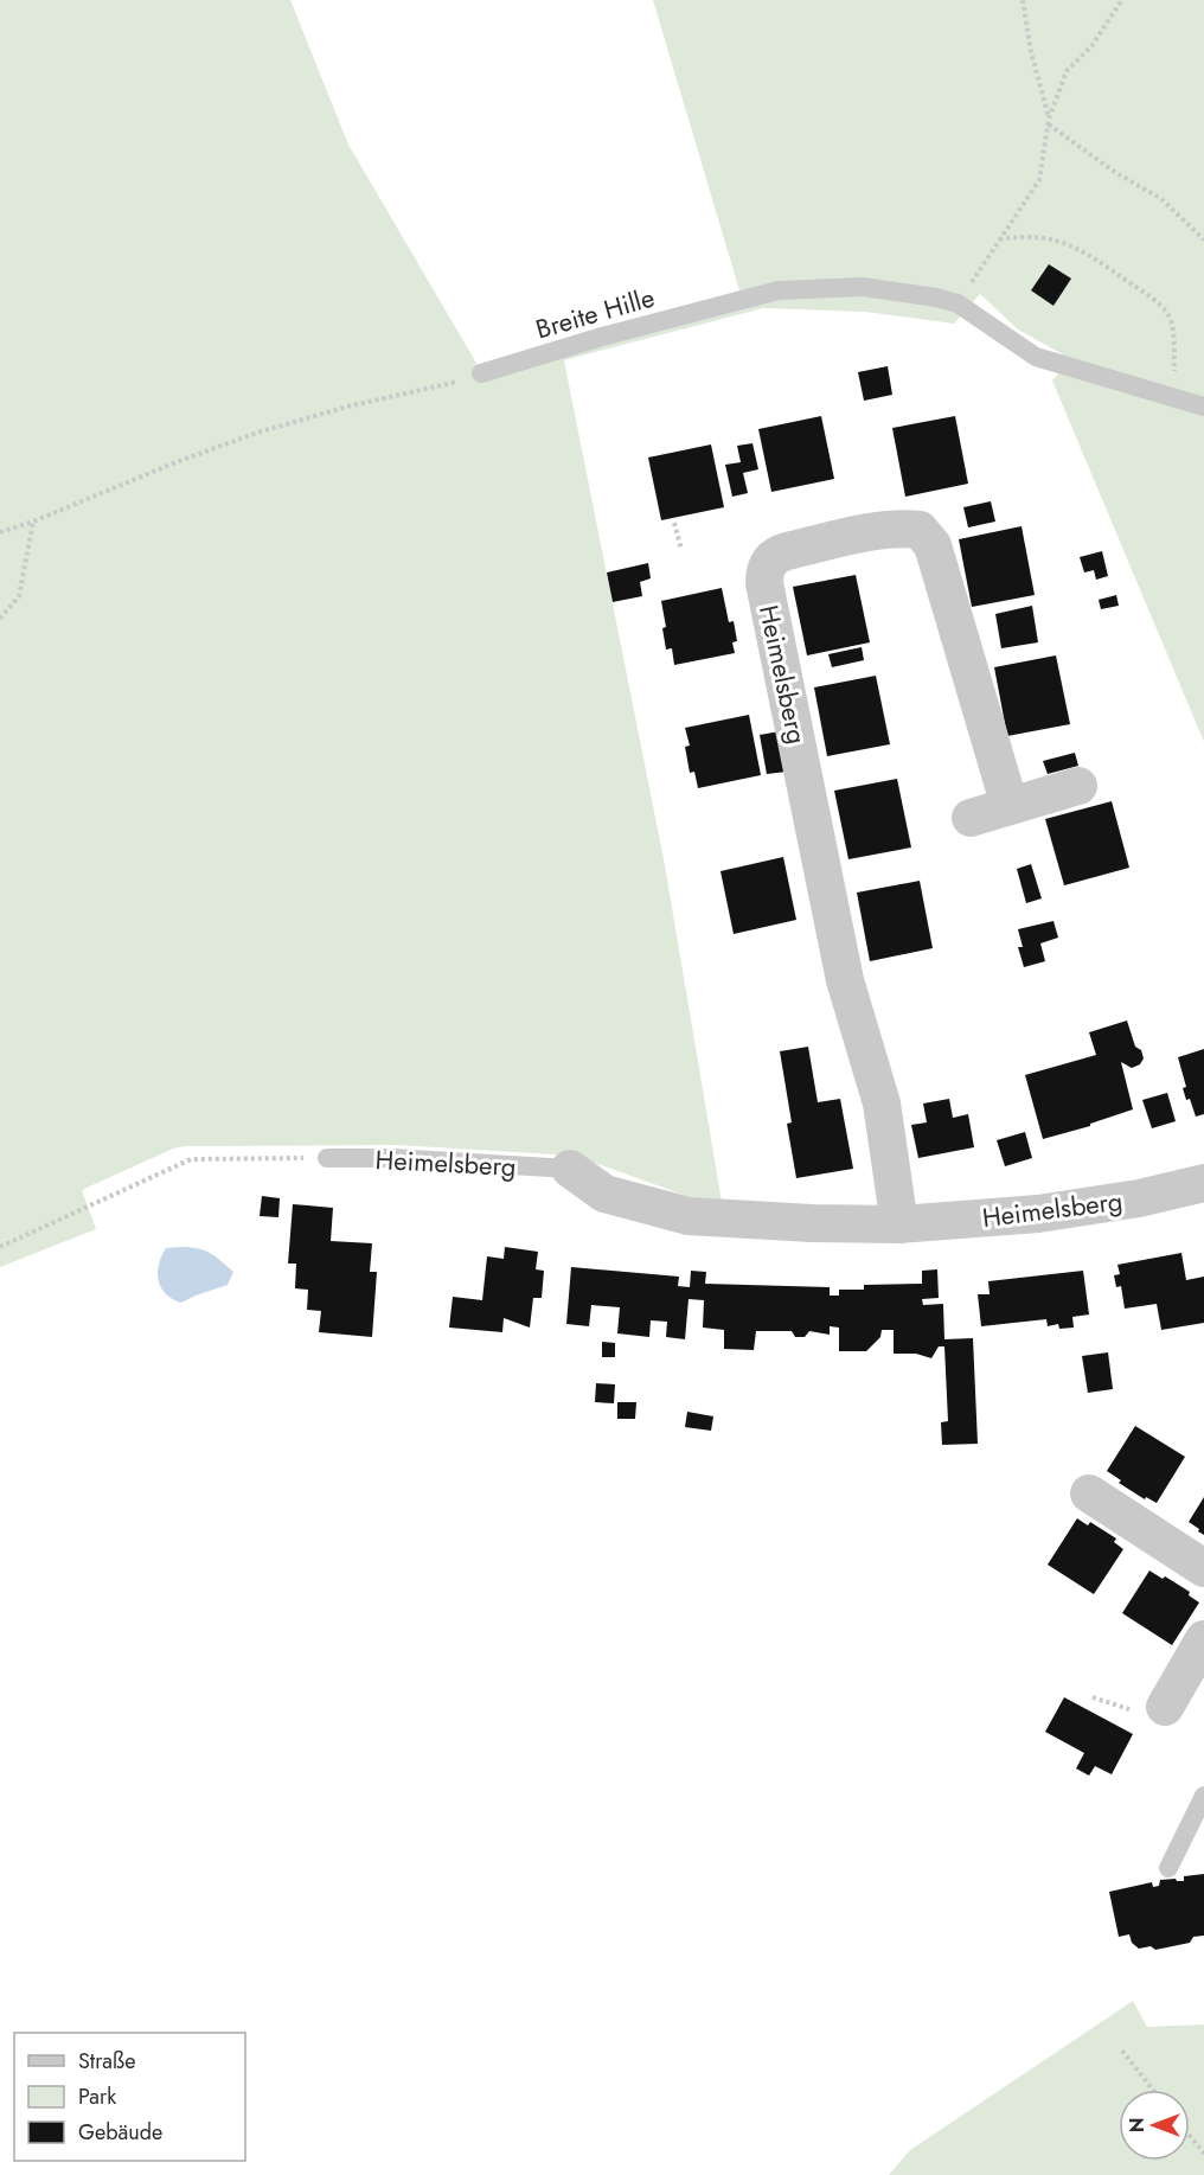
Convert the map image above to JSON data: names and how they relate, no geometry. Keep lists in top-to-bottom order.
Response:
{
  "streets": {
    "street": ["Heimelsberg"],
    "lane": ["Breite Hille"]
  },
  "legend": ["Straße", "Park", "Gebäude"],
  "north": "left"
}
